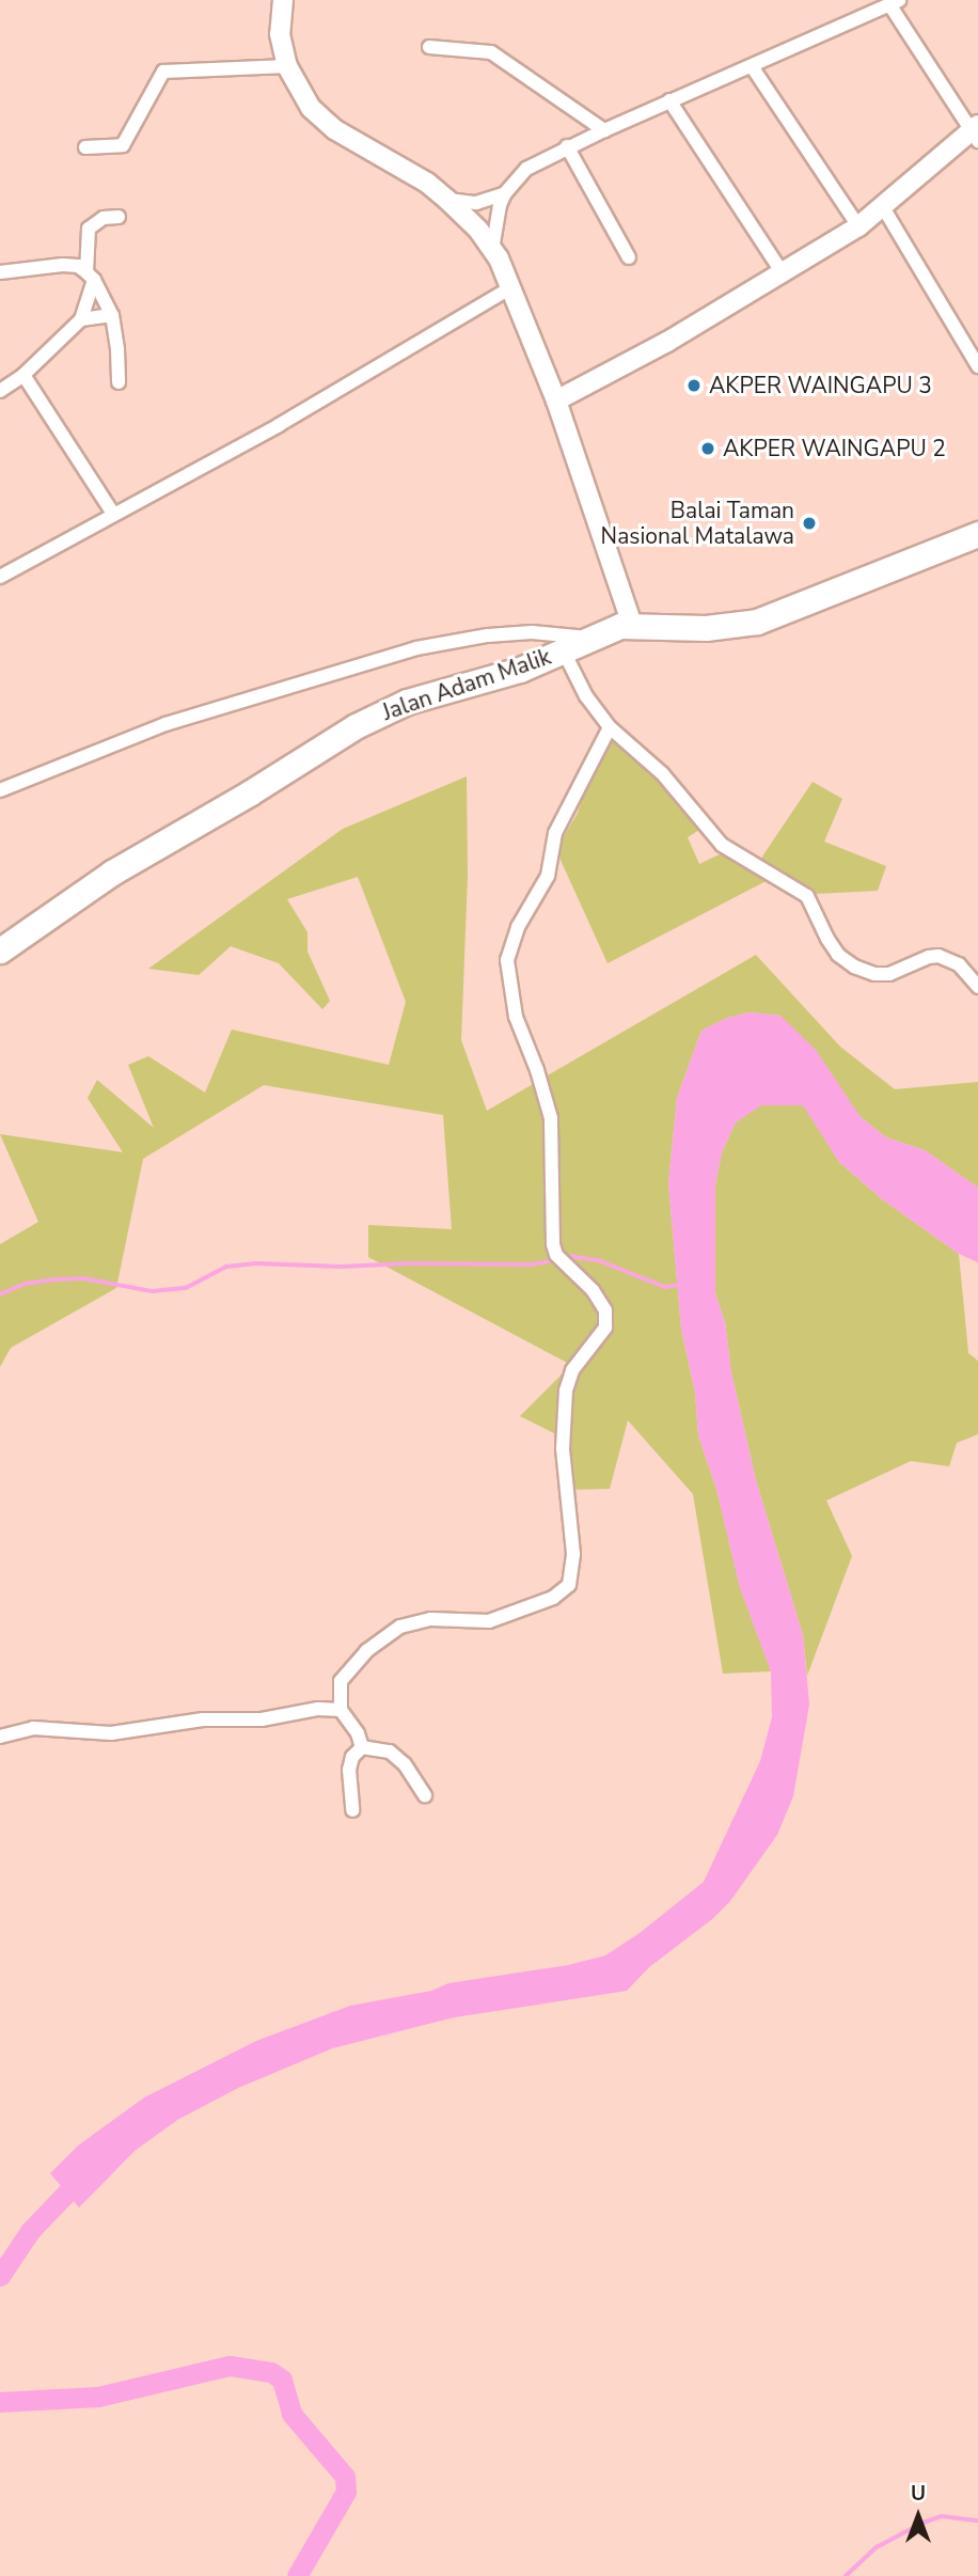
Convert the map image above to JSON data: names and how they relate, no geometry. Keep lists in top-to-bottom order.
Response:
{
  "streets": {
    "highway": ["Jalan Adam Malik"]
  },
  "places": ["AKPER WAINGAPU 3", "AKPER WAINGAPU 2", "Balai Taman Nasional Matalawa"],
  "north": "top"
}
